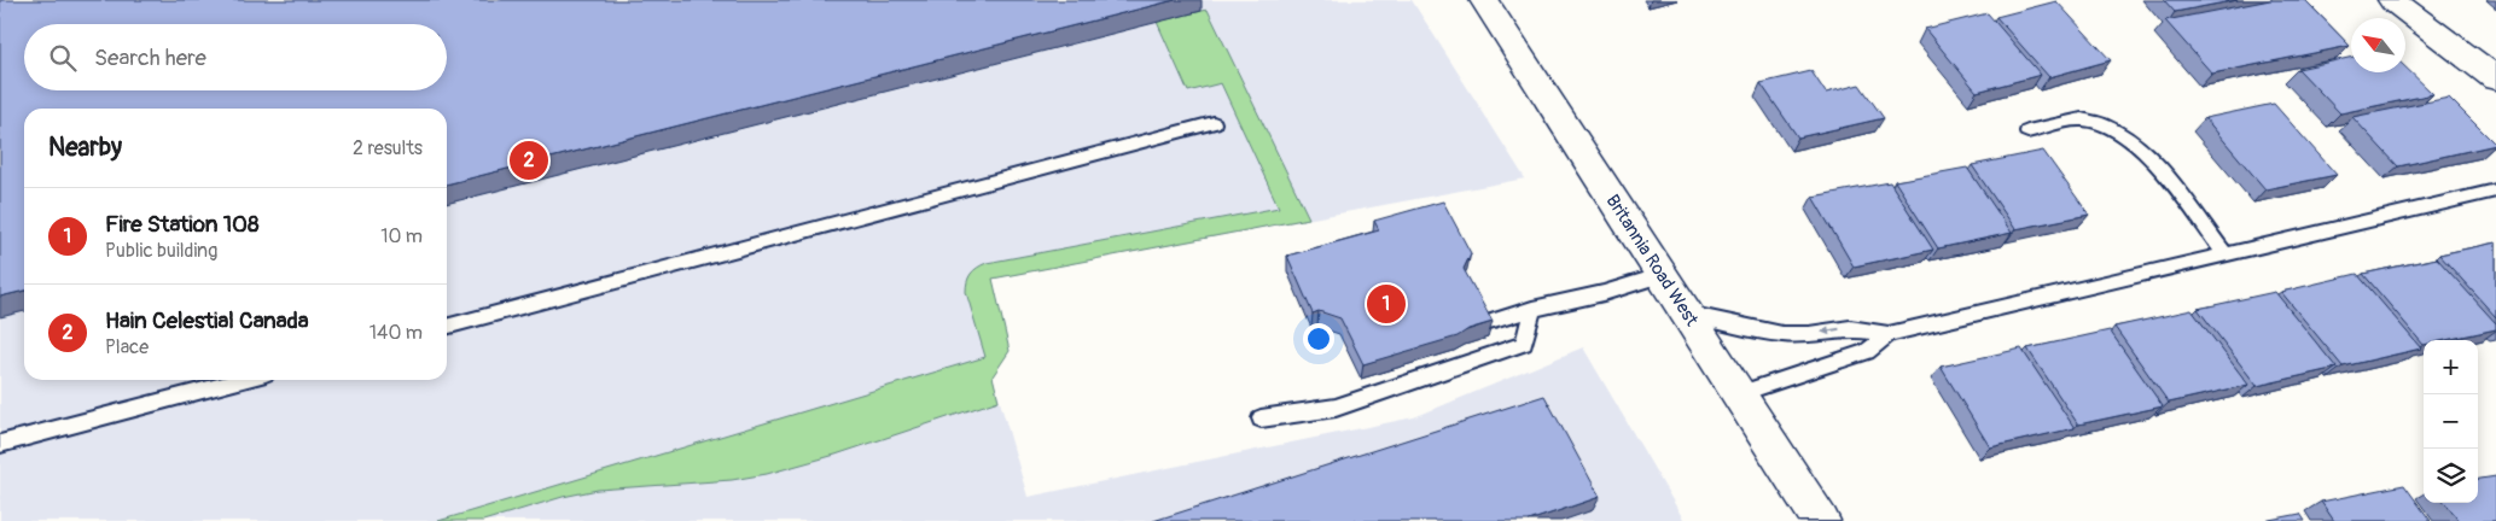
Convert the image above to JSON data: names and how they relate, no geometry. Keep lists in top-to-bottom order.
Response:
{
  "streets": {
    "main road": ["Britannia Road West"]
  },
  "north": "top left",
  "page": {
    "search": "Search here",
    "heading": ["Nearby", "2 results"],
    "pins": ["2", "1"],
    "list": [
      {
        "mark": "1",
        "name": "Fire Station 108",
        "note": "Public building",
        "value": "10 m"
      },
      {
        "mark": "2",
        "name": "Hain Celestial Canada",
        "note": "Place",
        "value": "140 m"
      }
    ],
    "map_buttons": ["+", "−"]
  }
}
